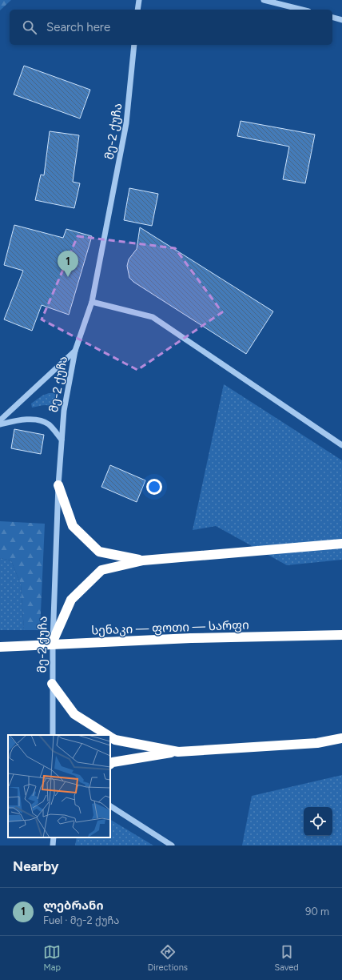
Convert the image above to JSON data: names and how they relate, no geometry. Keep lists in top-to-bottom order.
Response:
{
  "streets": {
    "highway": ["სენაკი — ფოთი — სარფი"],
    "street": ["მე-2 ქუჩა"]
  },
  "page": {
    "search": "Search here",
    "pins": "1",
    "heading": "Nearby",
    "list": [
      {
        "mark": "1",
        "name": "ლებრანი",
        "note": "Fuel · მე-2 ქუჩა",
        "value": "90 m"
      }
    ],
    "nav": ["Map", "Directions", "Saved"]
  }
}
